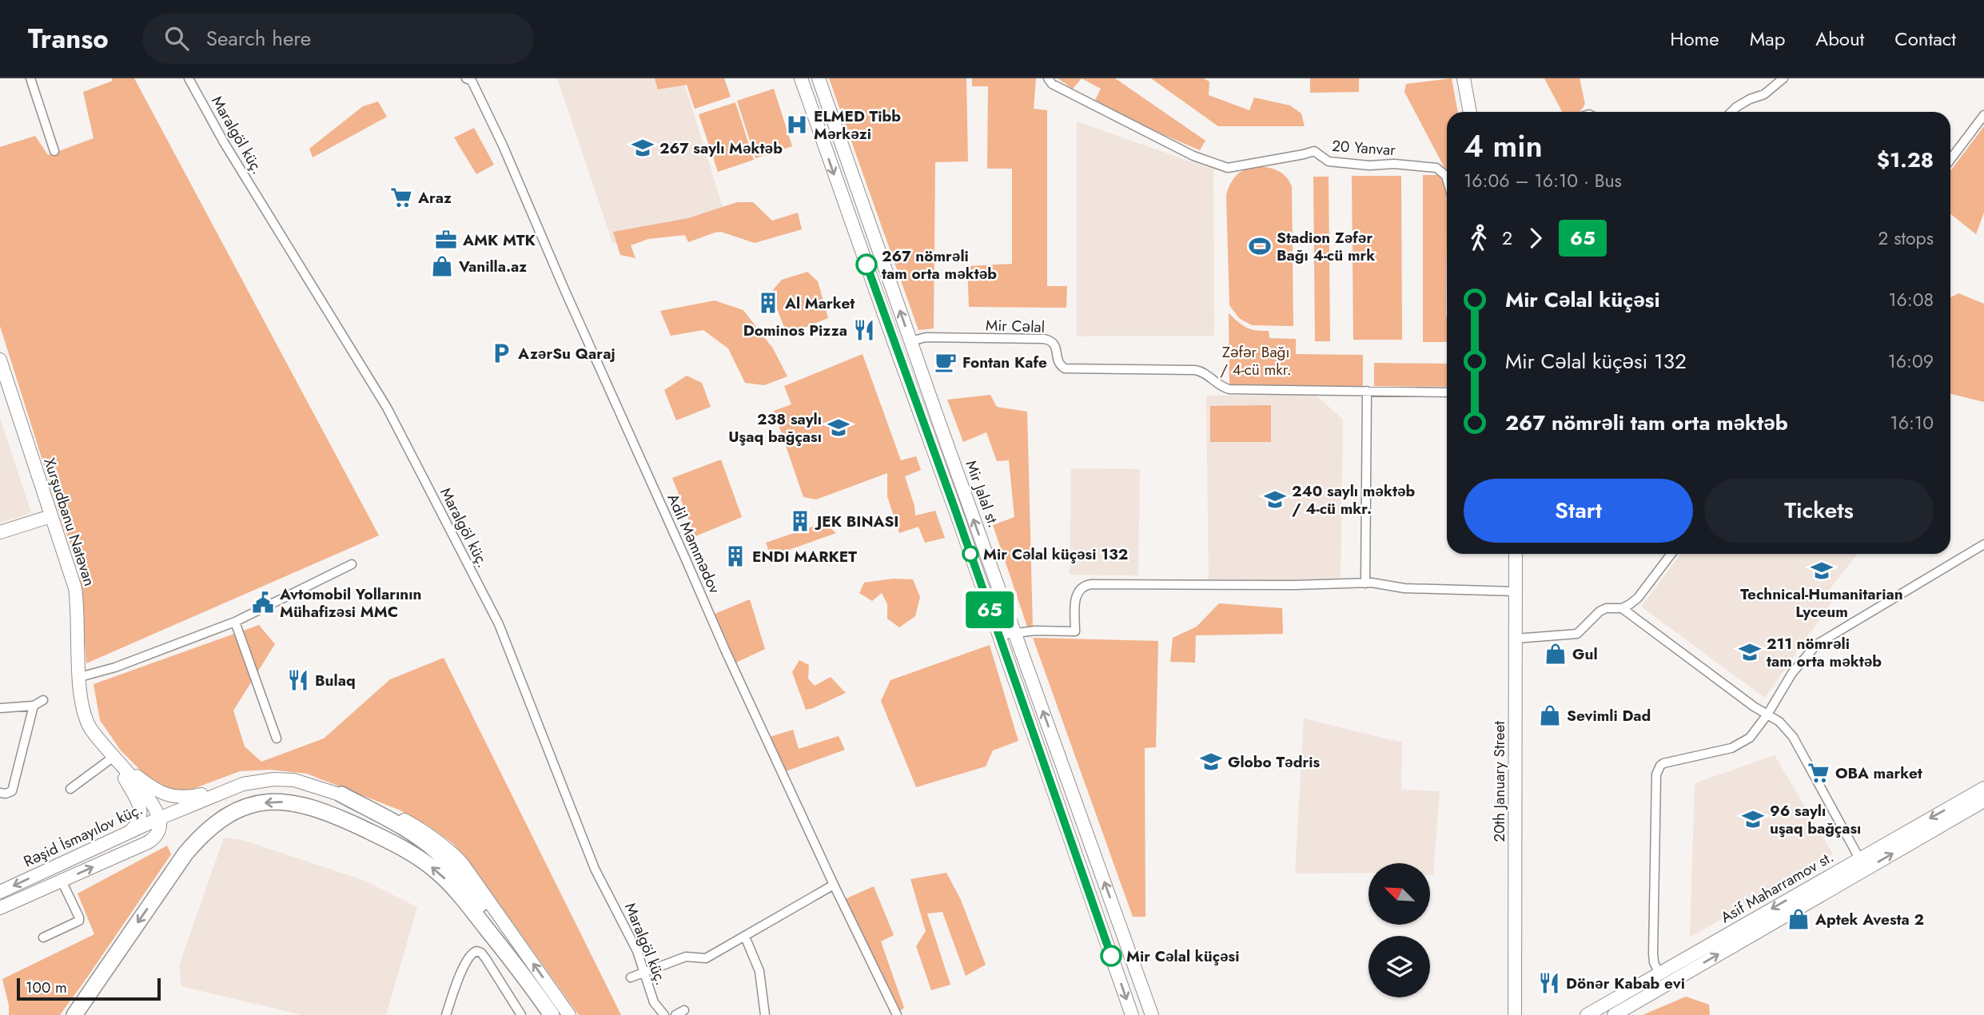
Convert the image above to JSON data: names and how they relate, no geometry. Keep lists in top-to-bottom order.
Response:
{
  "streets": {
    "street": [
      "Maralgöl küç.",
      "20 Yanvar",
      "Mir Cəlal",
      "Mir Jalal st.",
      "Xurşudbanu Natəvan",
      "Adil Məmmədov",
      "20th January Street",
      "Rəşid İsmayılov küç.",
      "Asif Maharramov st."
    ]
  },
  "crossings": [
    ["Mir Cəlal", "Mir Jalal st."]
  ],
  "parks": ["Zəfər Bağı / 4-cü mkr."],
  "places": {
    "hospital": ["ELMED Tibb Mərkəzi"],
    "school or university": [
      "267 saylı Məktəb",
      "238 saylı Uşaq bağçası",
      "240 saylı məktəb / 4-cü mkr.",
      "Technical-Humanitarian Lyceum",
      "211 nömrəli tam orta məktəb",
      "Globo Tədris",
      "96 saylı uşaq bağçası"
    ],
    "supermarket": ["Araz", "OBA market"],
    "office": ["AMK MTK"],
    "sports": ["Stadion Zəfər Bağı 4-cü mrk"],
    "other": ["267 nömrəli tam orta məktəb", "Mir Cəlal küçəsi 132", "Mir Cəlal küçəsi"],
    "shop": [
      "Vanilla.az",
      "Gul",
      "Sevimli Dad",
      "Aptek Avesta 2"
    ],
    "building": ["Al Market", "JEK BINASI", "ENDI MARKET"],
    "restaurant": ["Dominos Pizza", "Bulaq", "Dönər Kabab evi"],
    "parking": ["AzərSu Qaraj"],
    "cafe": ["Fontan Kafe"],
    "public building": ["Avtomobil Yollarının Mühafizəsi MMC"]
  },
  "lines": ["bus line 65"],
  "scale_bar": "100 m",
  "north": "top left",
  "page": {
    "header": "Transo",
    "search": "Search here",
    "nav": [
      "Home",
      "Map",
      "About",
      "Contact"
    ],
    "on_map": "65",
    "heading": ["4 min", "16:06 – 16:10 · Bus", "$1.28"],
    "legs": ["2", "65", "2 stops"],
    "list": [
      {
        "name": "Mir Cəlal küçəsi",
        "value": "16:08"
      },
      {
        "name": "Mir Cəlal küçəsi 132",
        "value": "16:09"
      },
      {
        "name": "267 nömrəli tam orta məktəb",
        "value": "16:10"
      }
    ],
    "buttons": ["Start", "Tickets"],
    "scale": "100 m"
  }
}
